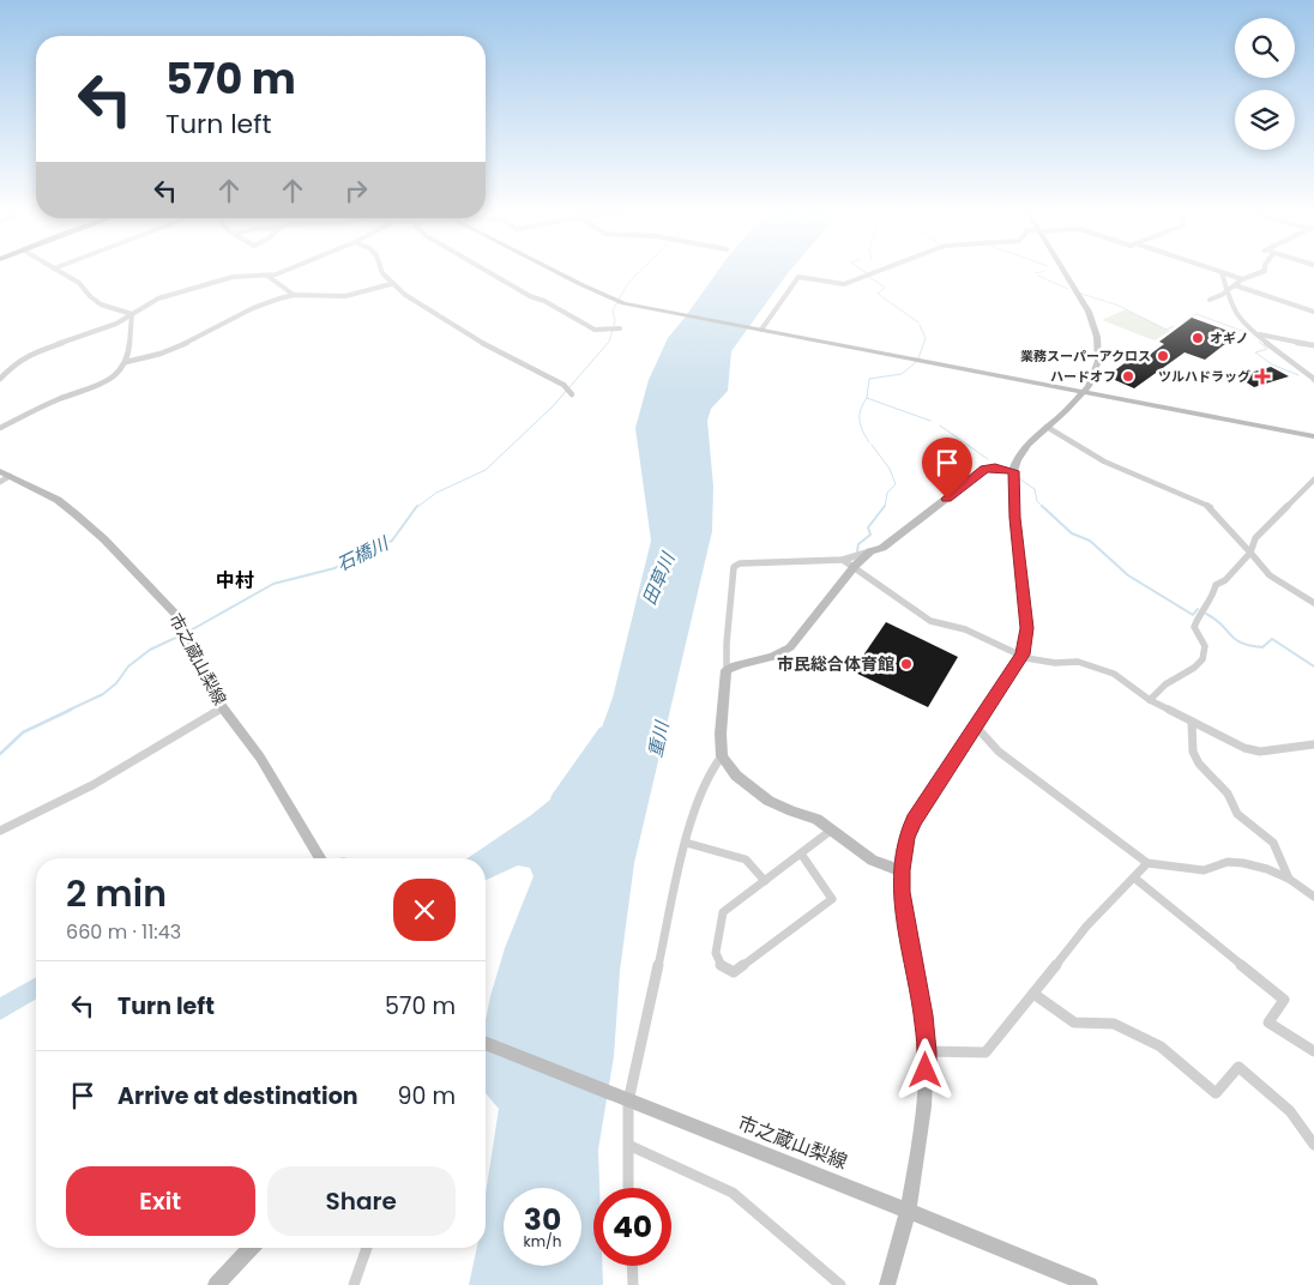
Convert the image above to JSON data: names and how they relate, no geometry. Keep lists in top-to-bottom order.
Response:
{
  "streets": {
    "street": ["市之蔵山梨線"]
  },
  "districts": ["中村"],
  "water": ["石橋川", "田草川", "重川"],
  "places": {
    "other": [
      "オギノ",
      "業務スーパーアクロス",
      "ハードオフ",
      "市民総合体育館"
    ],
    "health": ["ツルハドラッグ"]
  },
  "page": {
    "turn": ["570 m", "Turn left"],
    "heading": ["2 min", "660 m · 11:43"],
    "list": [
      {
        "name": "Turn left",
        "value": "570 m"
      },
      {
        "name": "Arrive at destination",
        "value": "90 m"
      }
    ],
    "buttons": ["Exit", "Share"],
    "speed": "30 km/h",
    "limit": "40"
  }
}
